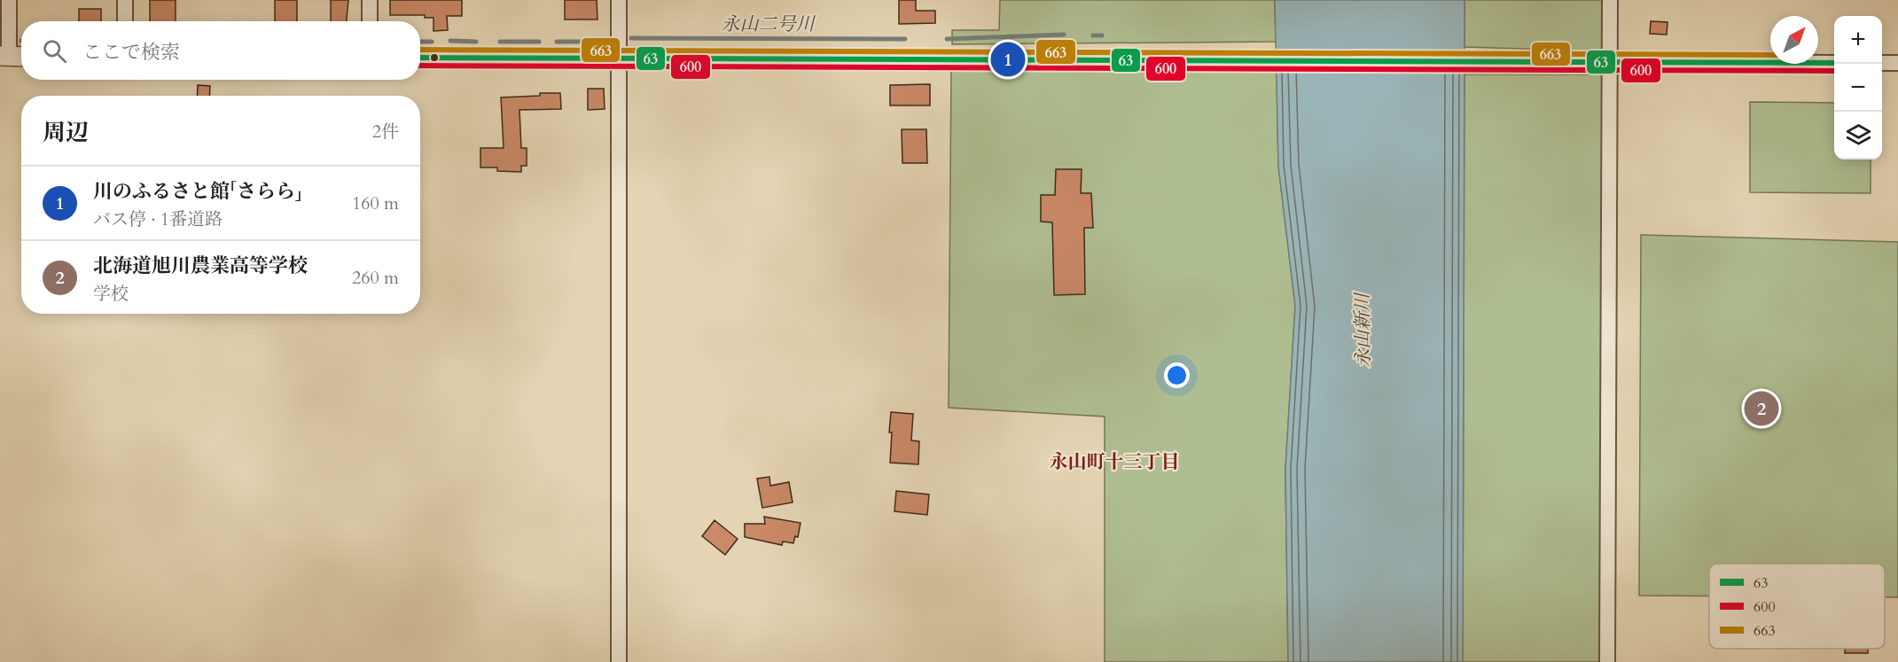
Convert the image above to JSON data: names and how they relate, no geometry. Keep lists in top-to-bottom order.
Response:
{
  "districts": ["永山町十三丁目"],
  "water": ["永山二号川", "永山新川"],
  "lines": ["transit line 663", "transit line 63", "transit line 600"],
  "legend": ["63", "600", "663"],
  "north": "top right",
  "page": {
    "map_buttons": ["+", "−"],
    "search": "ここで検索",
    "pins": ["1", "2"],
    "heading": ["周辺", "2件"],
    "list": [
      {
        "mark": "1",
        "name": "川のふるさと館「さらら」",
        "note": "バス停 · 1番道路",
        "value": "160 m"
      },
      {
        "mark": "2",
        "name": "北海道旭川農業高等学校",
        "note": "学校",
        "value": "260 m"
      }
    ]
  }
}
